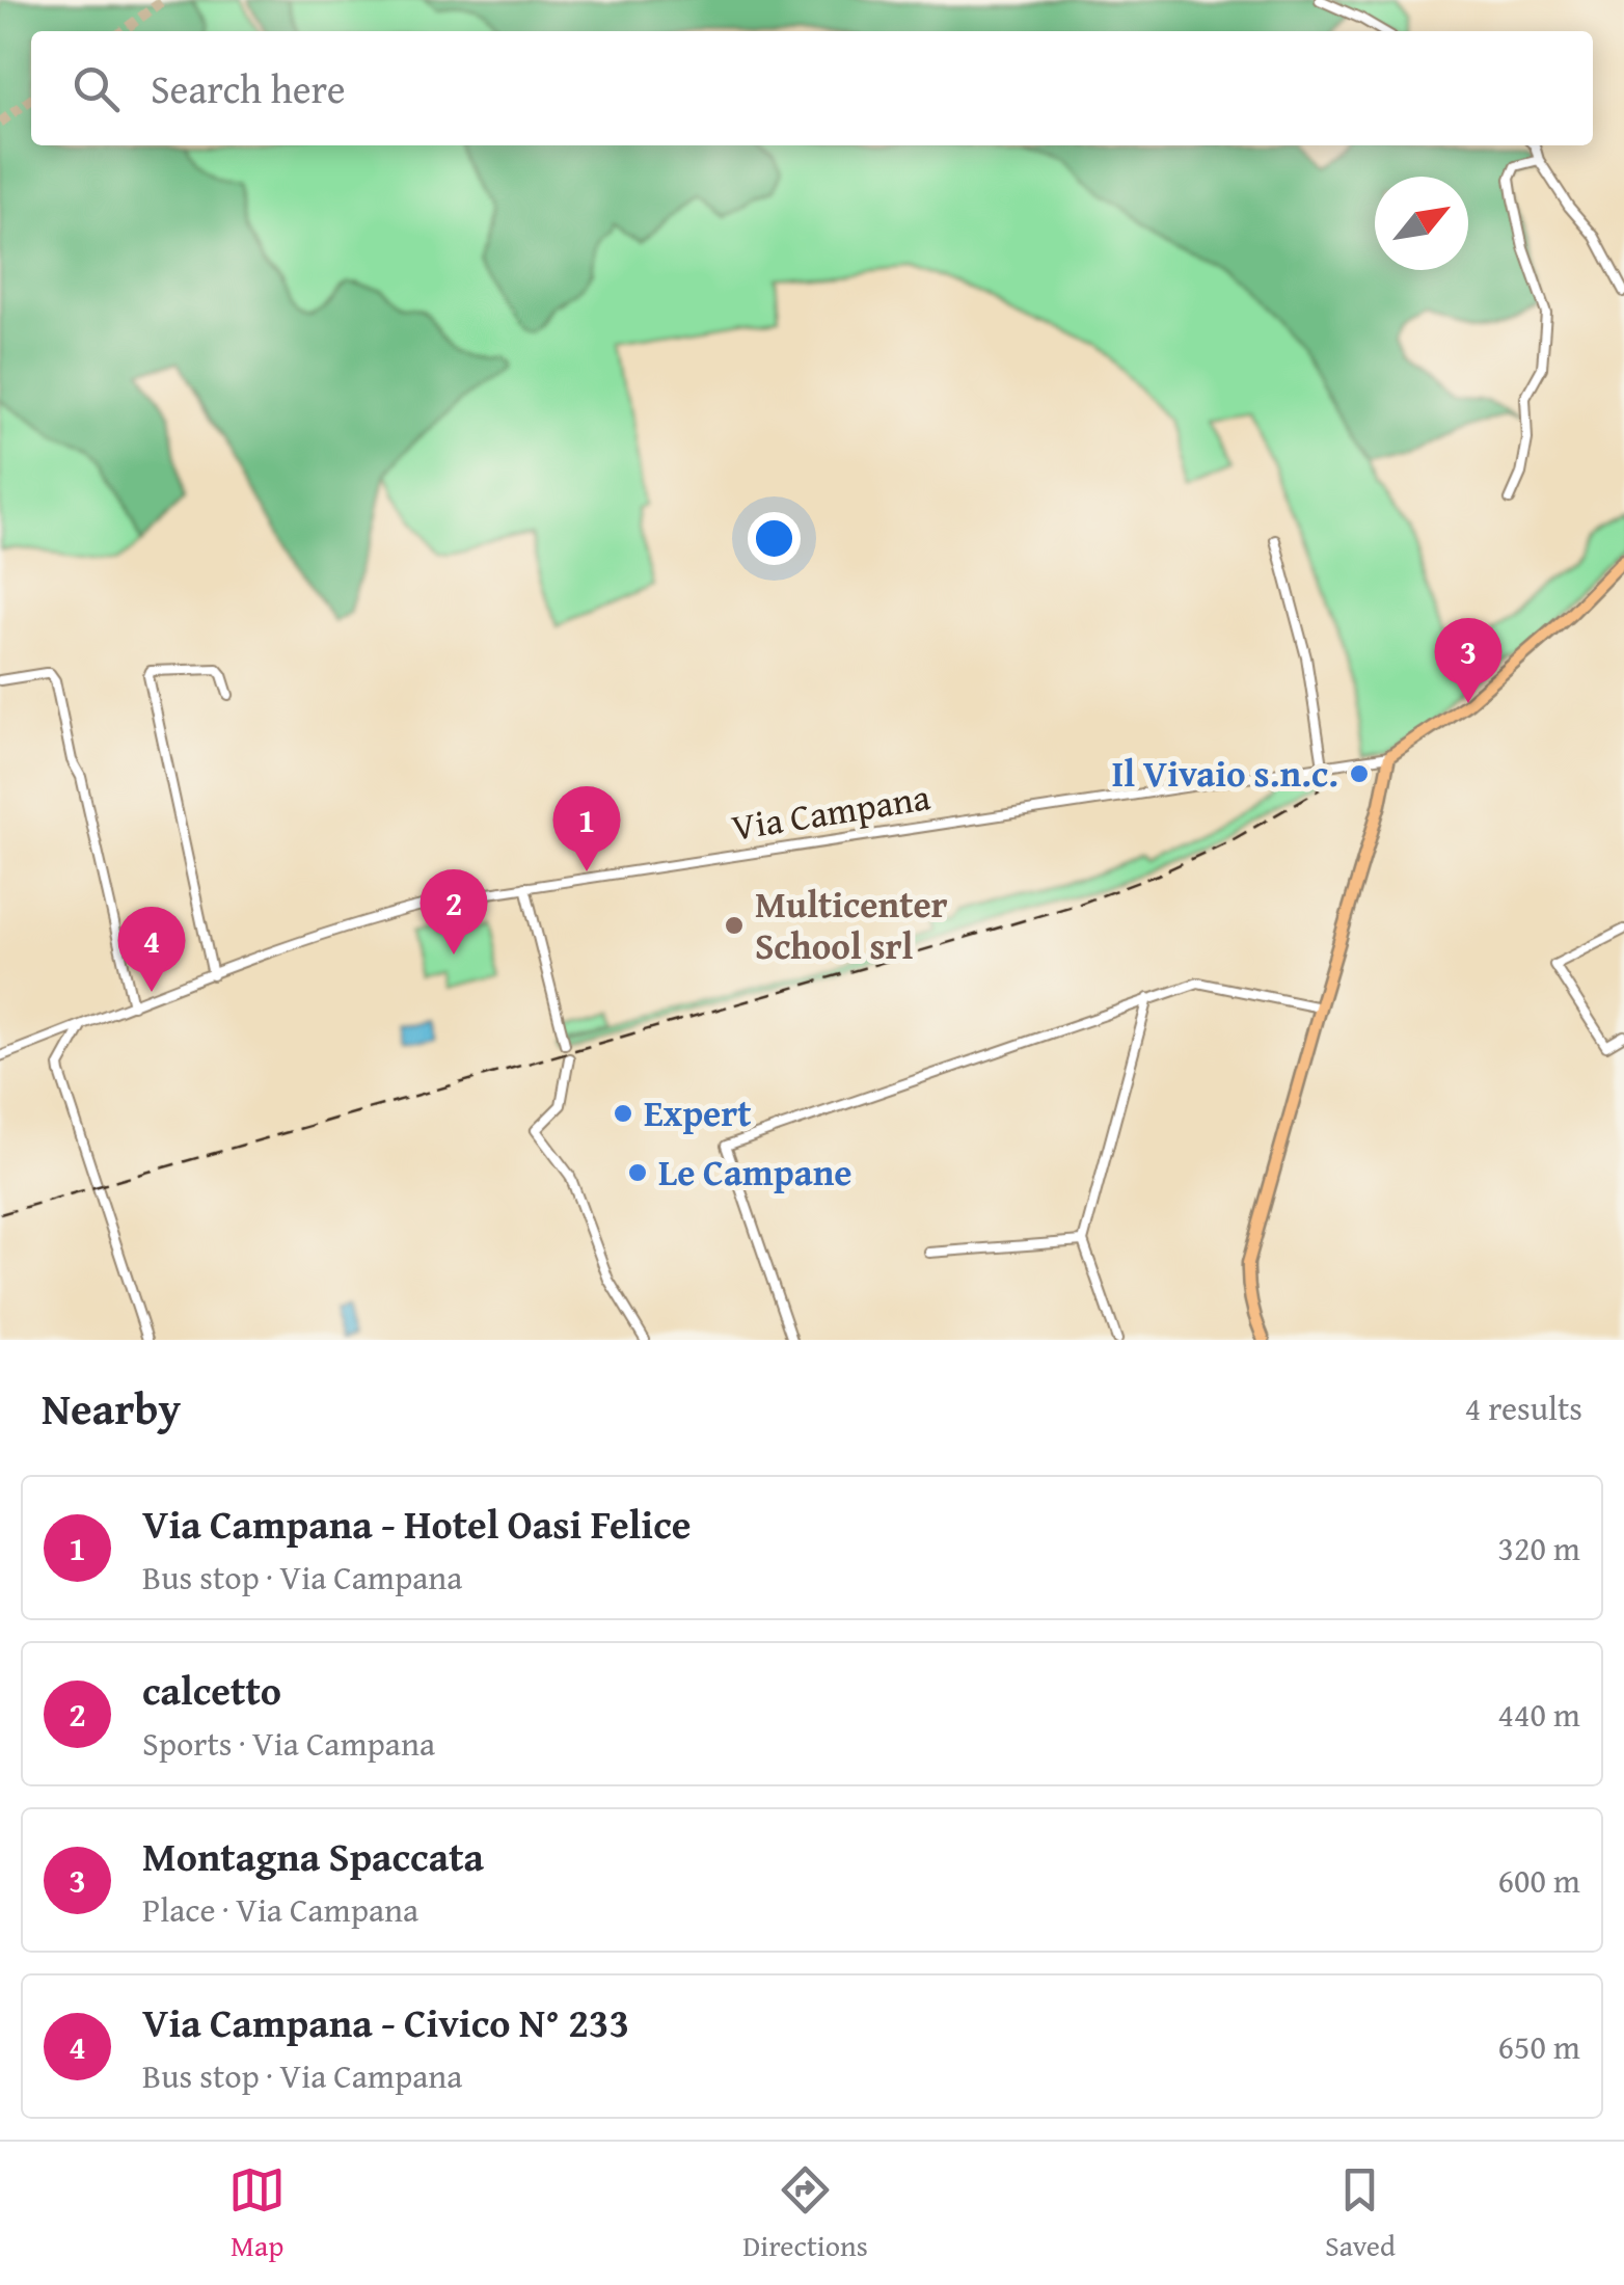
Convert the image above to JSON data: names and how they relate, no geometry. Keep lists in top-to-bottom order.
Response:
{
  "streets": {
    "main road": ["Via Campana"]
  },
  "places": [
    "Il Vivaio s.n.c.",
    "Multicenter School srl",
    "Expert",
    "Le Campane"
  ],
  "north": "top right",
  "page": {
    "search": "Search here",
    "pins": [
      "3",
      "1",
      "2",
      "4"
    ],
    "heading": ["Nearby", "4 results"],
    "list": [
      {
        "mark": "1",
        "name": "Via Campana - Hotel Oasi Felice",
        "note": "Bus stop · Via Campana",
        "value": "320 m"
      },
      {
        "mark": "2",
        "name": "calcetto",
        "note": "Sports · Via Campana",
        "value": "440 m"
      },
      {
        "mark": "3",
        "name": "Montagna Spaccata",
        "note": "Place · Via Campana",
        "value": "600 m"
      },
      {
        "mark": "4",
        "name": "Via Campana - Civico N° 233",
        "note": "Bus stop · Via Campana",
        "value": "650 m"
      }
    ],
    "nav": ["Map", "Directions", "Saved"]
  }
}
